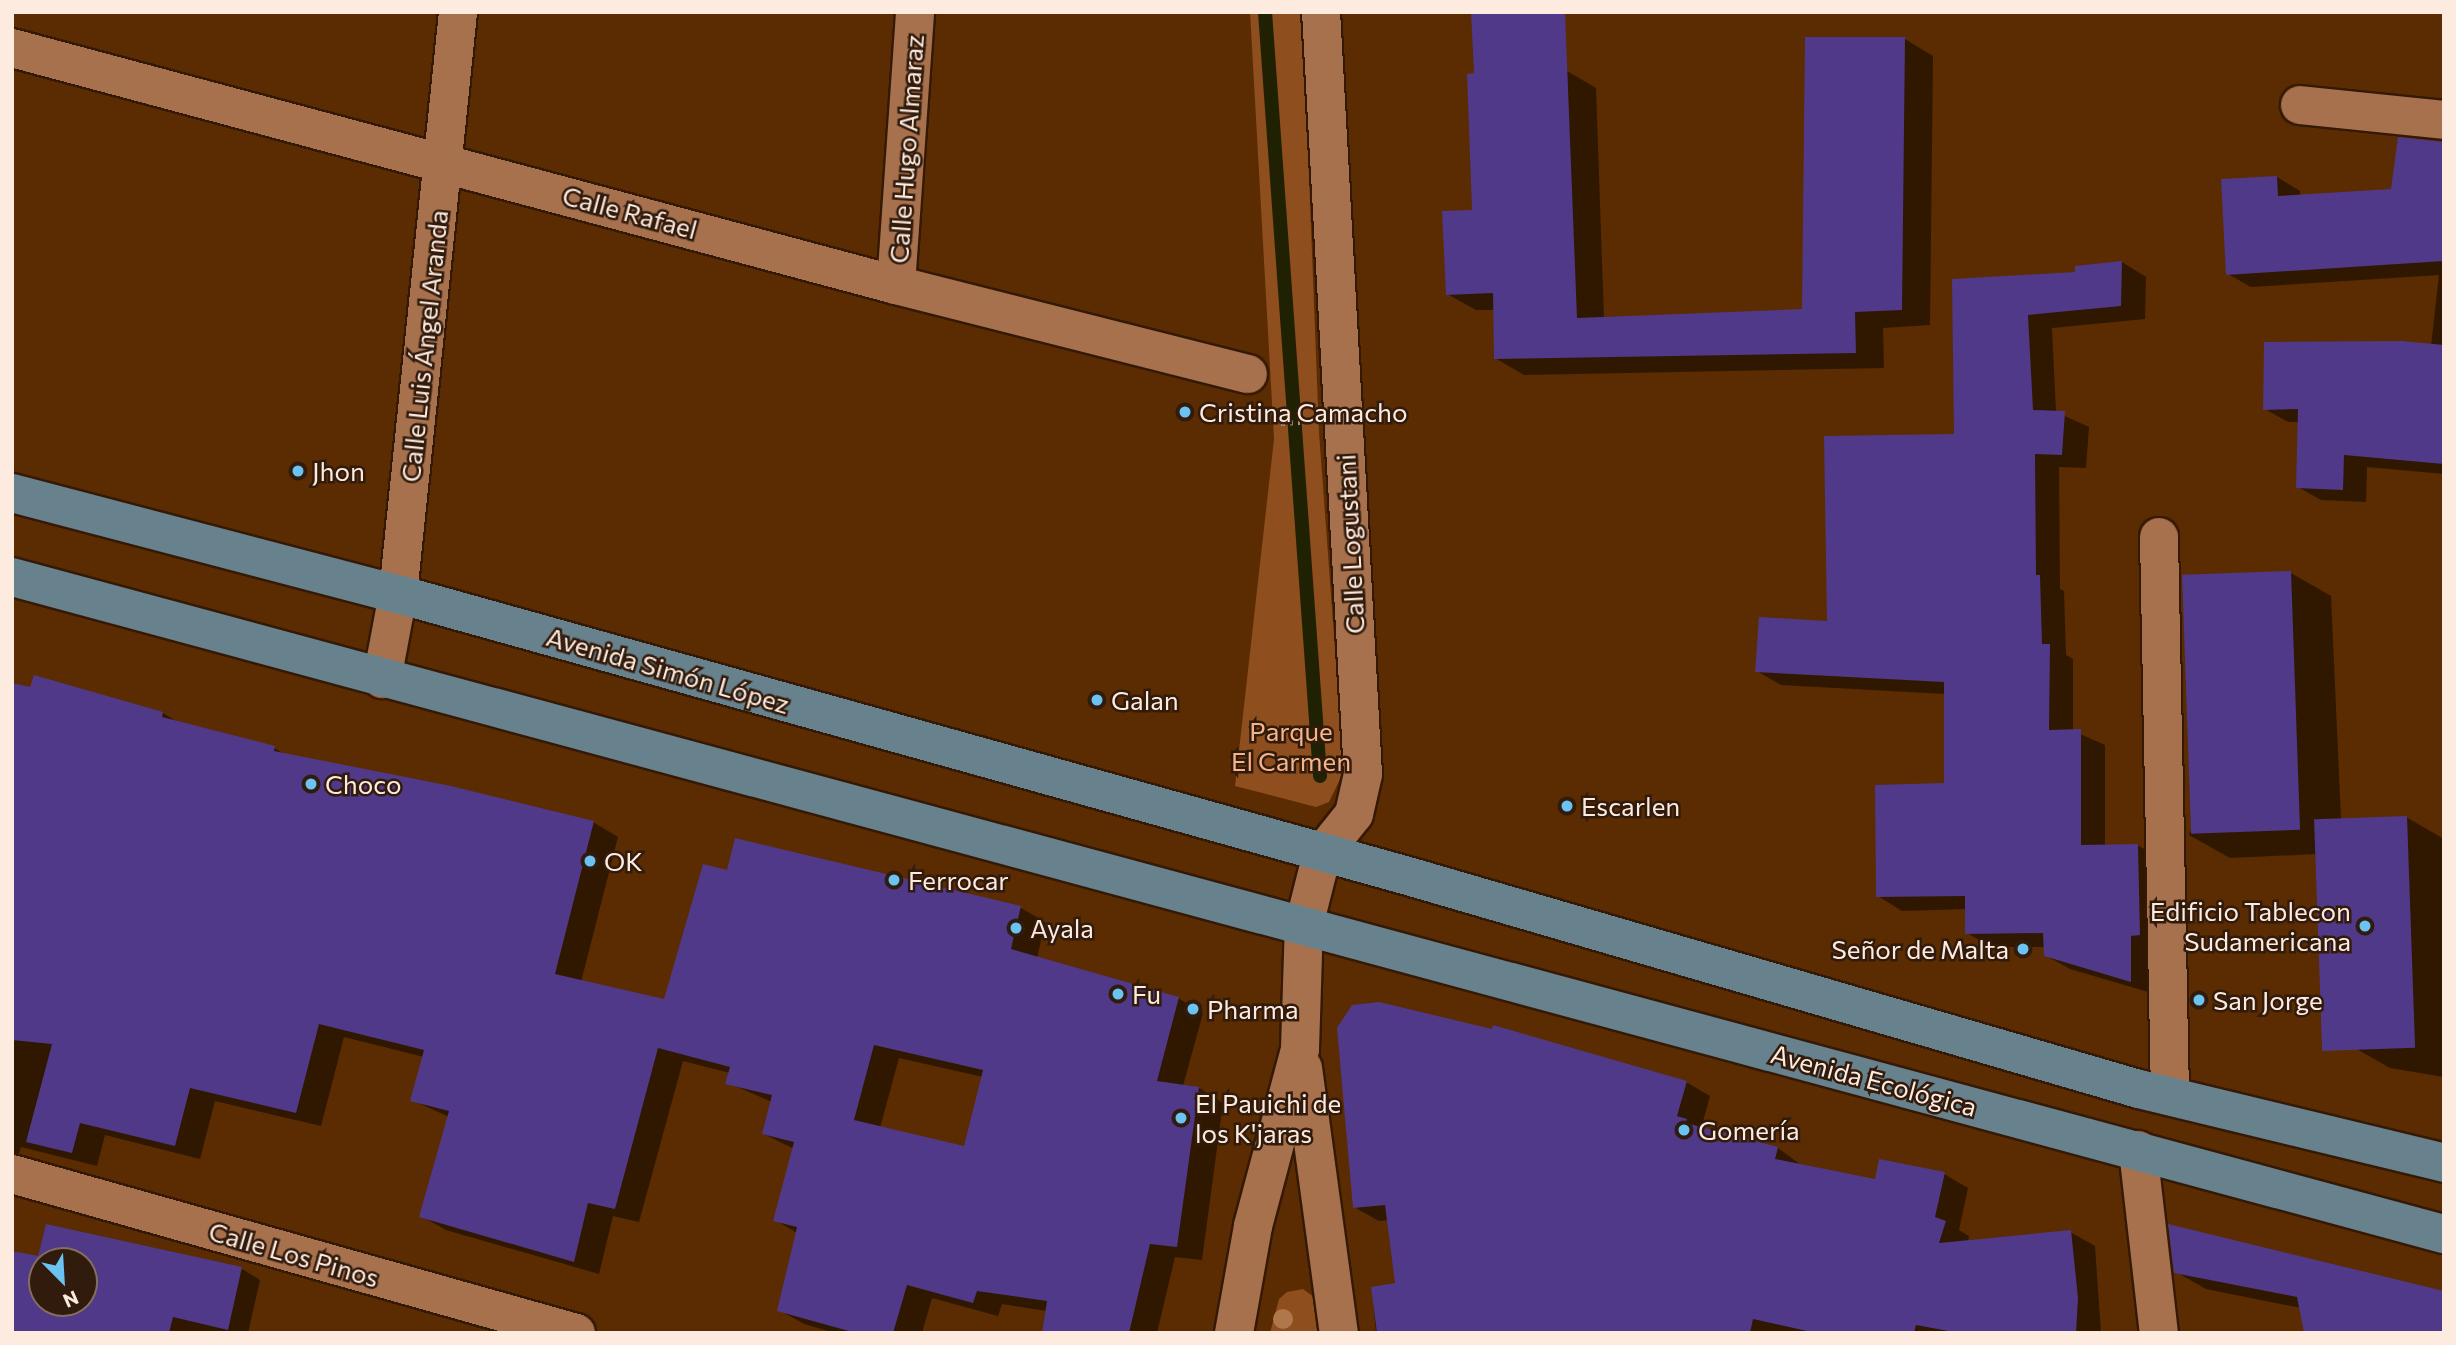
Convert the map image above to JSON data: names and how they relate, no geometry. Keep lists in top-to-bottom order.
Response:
{
  "streets": {
    "main road": ["Avenida Simón López", "Avenida Ecológica"],
    "street": [
      "Calle Hugo Almaraz",
      "Calle Rafael",
      "Calle Luis Ángel Aranda",
      "Calle Logustani",
      "Calle Los Pinos"
    ]
  },
  "crossings": [
    ["Calle Hugo Almaraz", "Calle Rafael"],
    ["Calle Rafael", "Calle Luis Ángel Aranda"],
    ["Calle Luis Ángel Aranda", "Avenida Simón López"],
    ["Calle Logustani", "Avenida Simón López"]
  ],
  "parks": ["Parque El Carmen"],
  "places": [
    "Cristina Camacho",
    "Jhon",
    "Galan",
    "Choco",
    "Escarlen",
    "OK",
    "Ferrocar",
    "Edificio Tablecon Sudamericana",
    "Ayala",
    "Señor de Malta",
    "Fu",
    "San Jorge",
    "Pharma",
    "El Pauichi de los K'jaras",
    "Gomería"
  ],
  "north": "bottom right"
}
